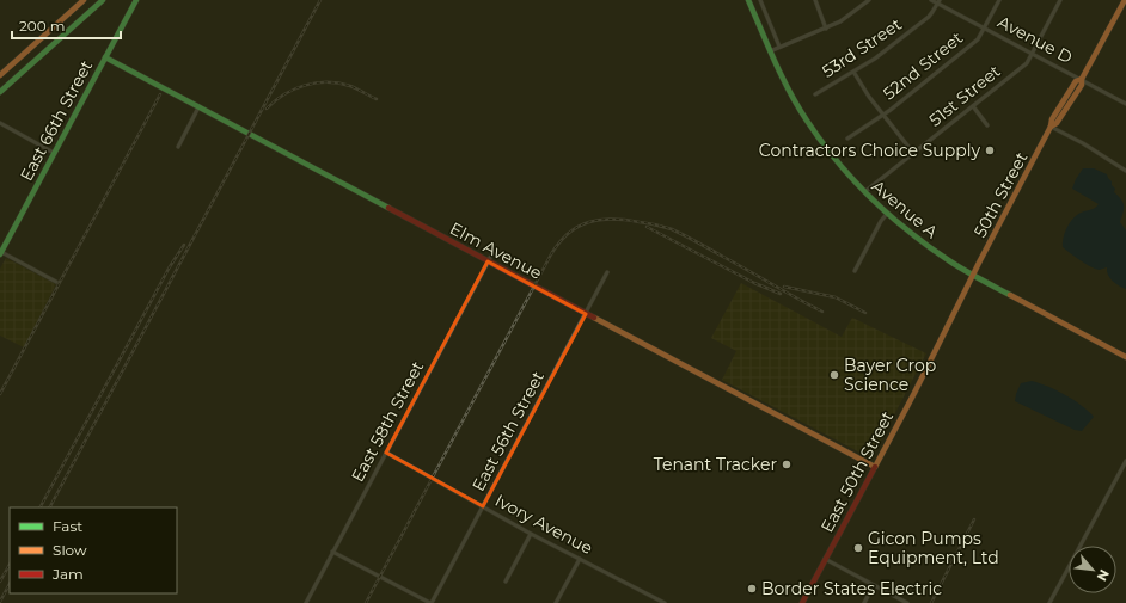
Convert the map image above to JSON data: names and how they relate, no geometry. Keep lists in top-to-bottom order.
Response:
{
  "streets": {
    "main road": [
      "East 66th Street",
      "50th Street",
      "Avenue A",
      "Elm Avenue",
      "East 50th Street"
    ],
    "street": [
      "Avenue D",
      "53rd Street",
      "52nd Street",
      "51st Street",
      "East 58th Street",
      "East 56th Street",
      "Ivory Avenue"
    ]
  },
  "crossings": [
    ["Avenue D", "53rd Street"],
    ["Avenue D", "52nd Street"],
    ["Avenue D", "51st Street"],
    ["Avenue D", "50th Street"],
    ["51st Street", "Avenue A"],
    ["East 66th Street", "Elm Avenue"],
    ["50th Street", "Avenue A"],
    ["50th Street", "East 50th Street"],
    ["Avenue A", "East 50th Street"],
    ["Elm Avenue", "East 58th Street"],
    ["Elm Avenue", "East 56th Street"],
    ["Elm Avenue", "East 50th Street"],
    ["East 58th Street", "Ivory Avenue"],
    ["East 56th Street", "Ivory Avenue"]
  ],
  "places": [
    "Contractors Choice Supply",
    "Bayer Crop Science",
    "Tenant Tracker",
    "Gicon Pumps Equipment, Ltd",
    "Border States Electric"
  ],
  "legend": ["Fast", "Slow", "Jam"],
  "scale_bar": "200 m",
  "north": "bottom right"
}
